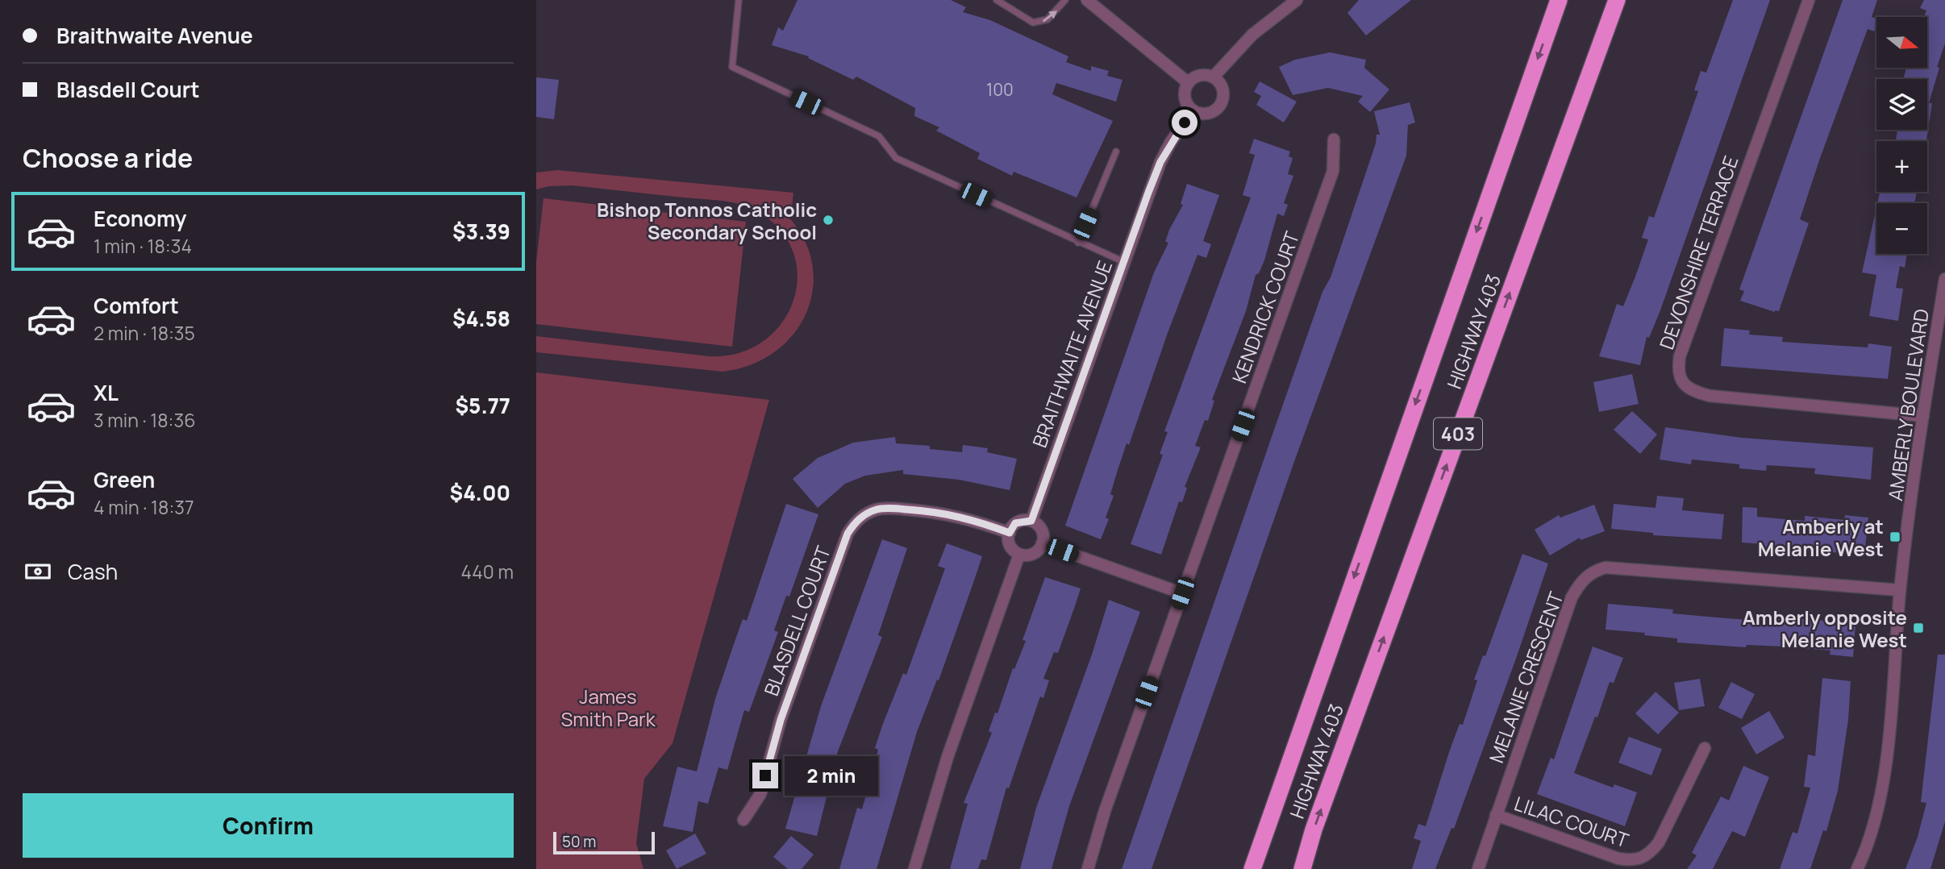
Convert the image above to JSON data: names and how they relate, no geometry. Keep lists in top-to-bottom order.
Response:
{
  "streets": {
    "highway": ["HIGHWAY 403", "403"],
    "street": [
      "DEVONSHIRE TERRACE",
      "KENDRICK COURT",
      "BRAITHWAITE AVENUE",
      "AMBERLY BOULEVARD",
      "BLASDELL COURT",
      "MELANIE CRESCENT",
      "LILAC COURT"
    ]
  },
  "crossings": [
    ["DEVONSHIRE TERRACE", "AMBERLY BOULEVARD"],
    ["BRAITHWAITE AVENUE", "BLASDELL COURT"],
    ["AMBERLY BOULEVARD", "MELANIE CRESCENT"],
    ["MELANIE CRESCENT", "LILAC COURT"]
  ],
  "parks": ["James Smith Park"],
  "places": {
    "other": ["Bishop Tonnos Catholic Secondary School"],
    "transit": ["Amberly at Melanie West", "Amberly opposite Melanie West"]
  },
  "house_numbers": ["100"],
  "scale_bar": "50 m",
  "north": "right",
  "page": {
    "banner": ["Braithwaite Avenue", "Blasdell Court"],
    "map_buttons": ["+", "−"],
    "heading": "Choose a ride",
    "list": [
      {
        "name": "Economy",
        "note": "1 min · 18:34",
        "value": "$3.39"
      },
      {
        "name": "Comfort",
        "note": "2 min · 18:35",
        "value": "$4.58"
      },
      {
        "name": "XL",
        "note": "3 min · 18:36",
        "value": "$5.77"
      },
      {
        "name": "Green",
        "note": "4 min · 18:37",
        "value": "$4.00"
      }
    ],
    "pay": ["Cash", "440 m"],
    "bubble": "2 min",
    "buttons": "Confirm",
    "scale": "50 m"
  }
}
